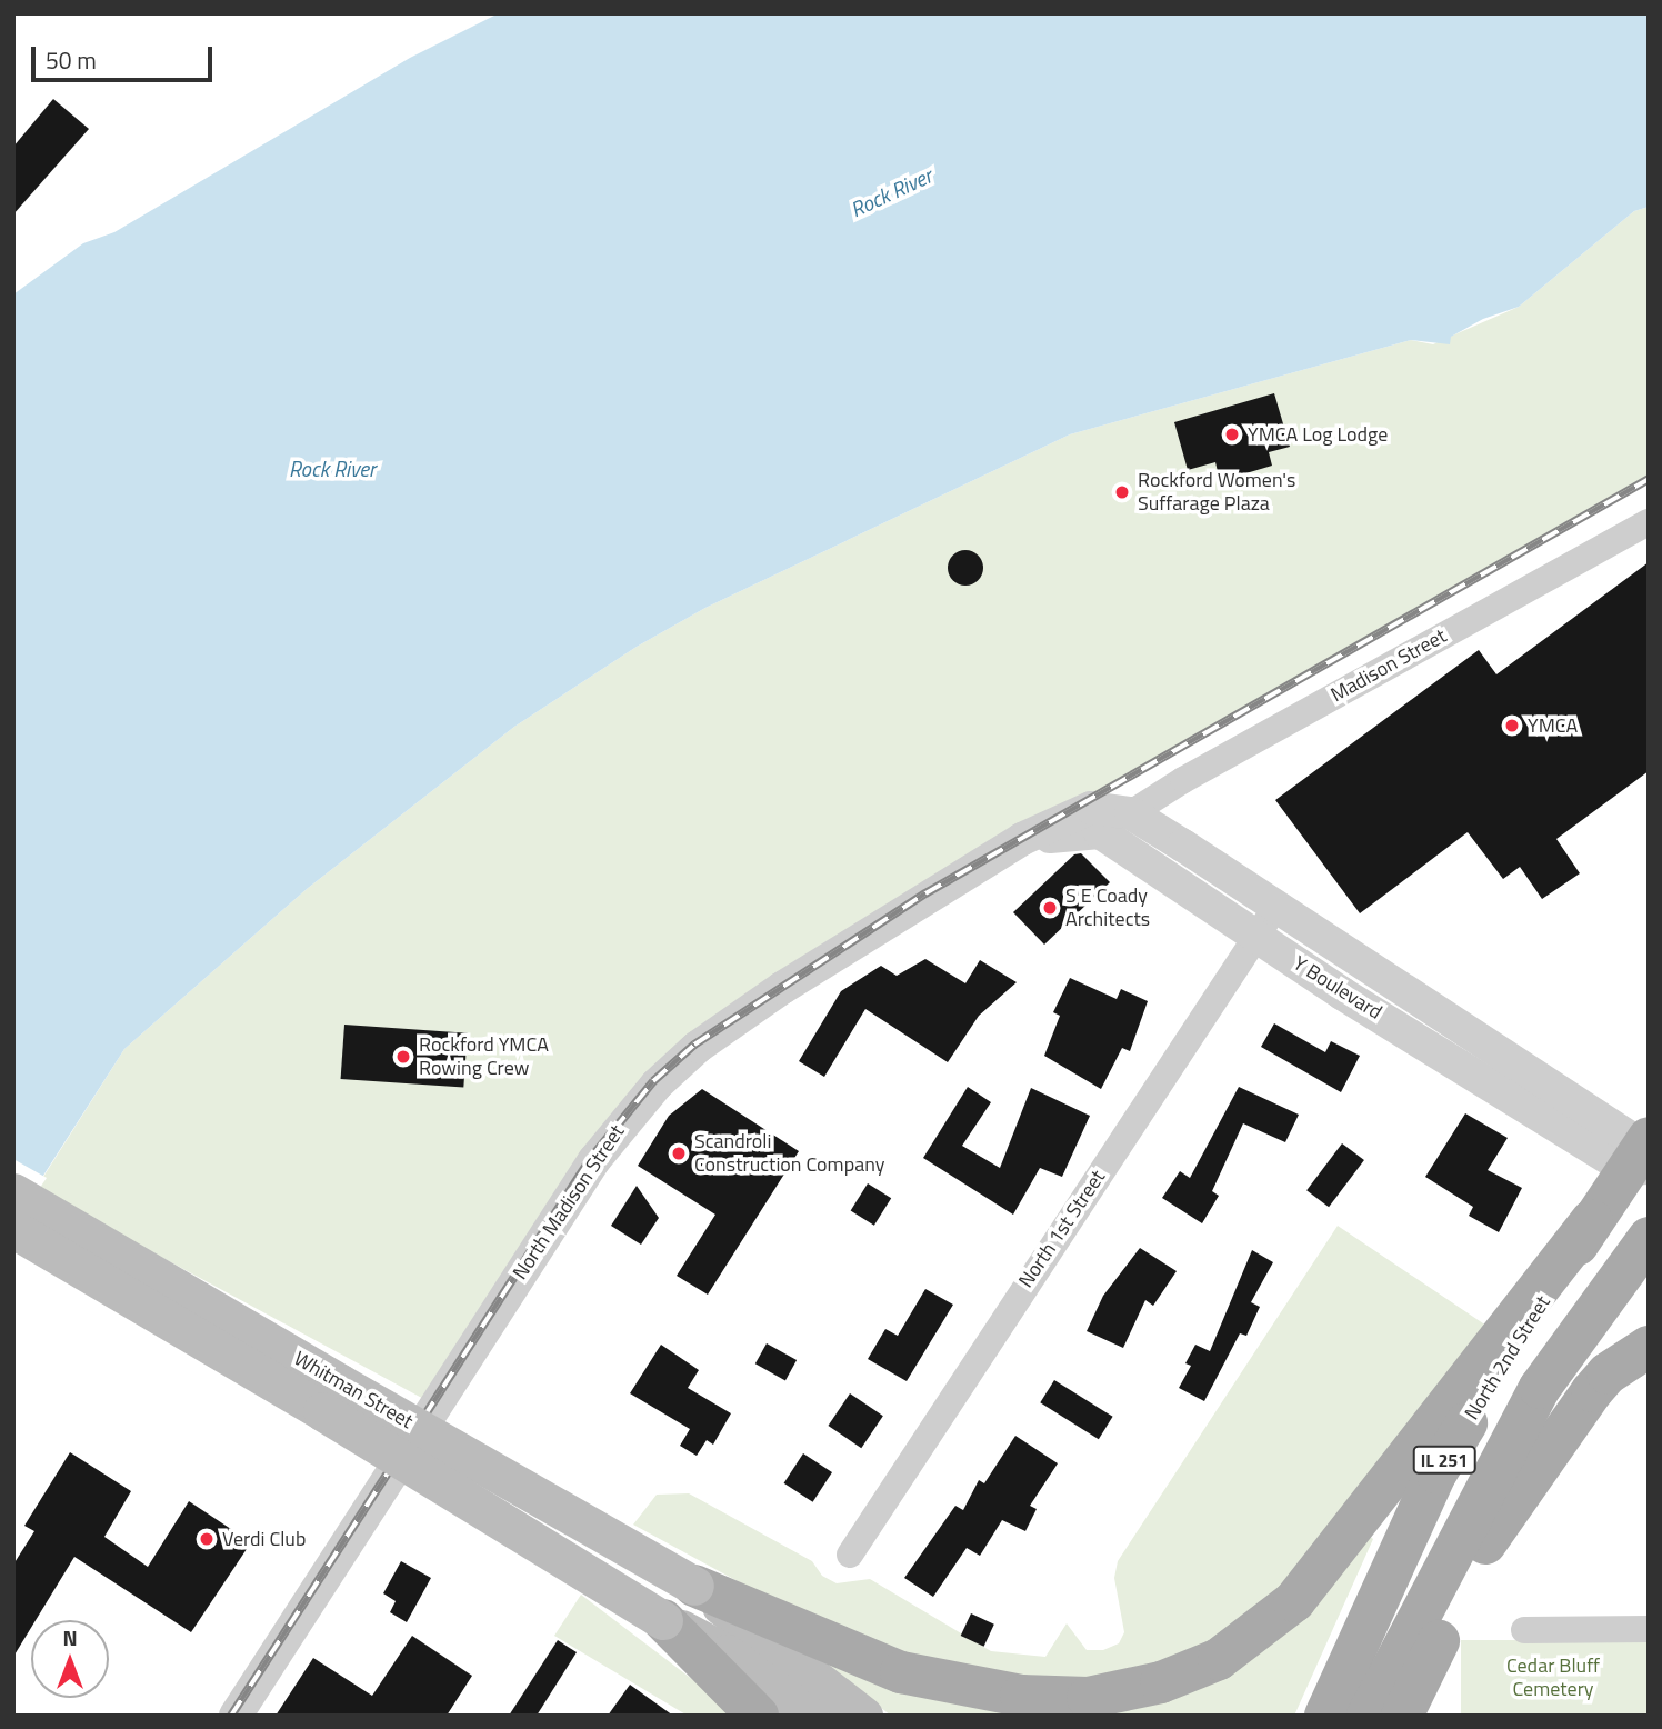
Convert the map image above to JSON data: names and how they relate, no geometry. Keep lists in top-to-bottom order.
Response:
{
  "streets": {
    "main road": ["North 2nd Street", "Whitman Street", "IL 251"],
    "street": [
      "Madison Street",
      "Y Boulevard",
      "North Madison Street",
      "North 1st Street"
    ]
  },
  "crossings": [
    ["Madison Street", "Y Boulevard"],
    ["Madison Street", "North Madison Street"],
    ["Y Boulevard", "North Madison Street"],
    ["Y Boulevard", "North 1st Street"],
    ["Y Boulevard", "North 2nd Street"]
  ],
  "water": ["Rock River"],
  "parks": ["Cedar Bluff Cemetery"],
  "places": [
    "YMCA Log Lodge",
    "Rockford Women's Suffarage Plaza",
    "YMCA",
    "S E Coady Architects",
    "Rockford YMCA Rowing Crew",
    "Scandroli Construction Company",
    "Verdi Club"
  ],
  "scale_bar": "50 m",
  "north": "top"
}
